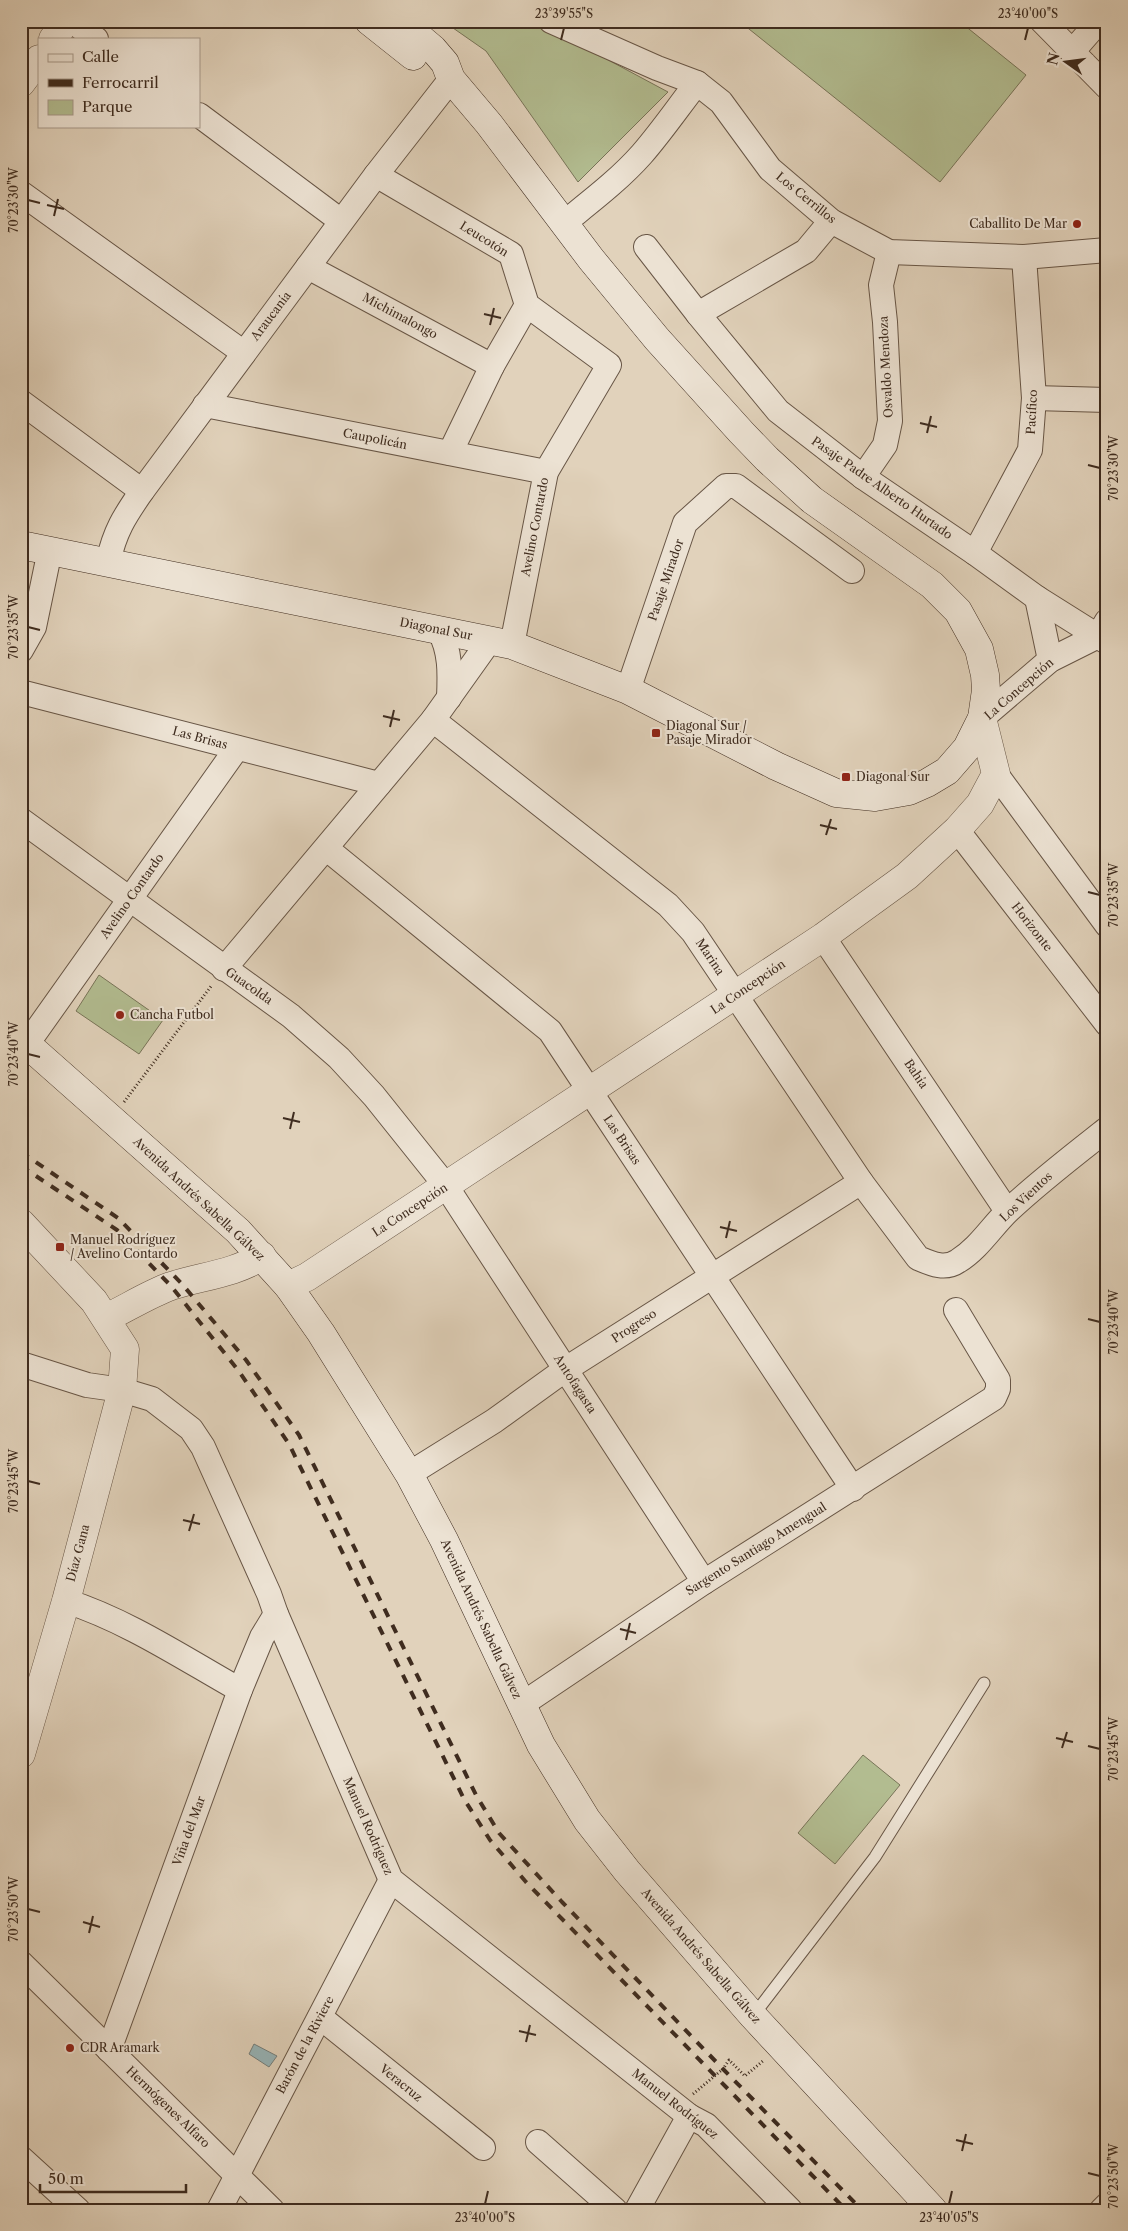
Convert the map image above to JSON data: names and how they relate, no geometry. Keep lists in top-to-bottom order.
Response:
{
  "streets": {
    "main road": [
      "Diagonal Sur",
      "La Concepción",
      "Avenida Andrés Sabella Gálvez",
      "Díaz Gana"
    ],
    "street": [
      "Los Cerrillos",
      "Leucotón",
      "Araucanía",
      "Michimalongo",
      "Osvaldo Mendoza",
      "Pacífico",
      "Caupolicán",
      "Pasaje Padre Alberto Hurtado",
      "Avelino Contardo",
      "Pasaje Mirador",
      "Las Brisas",
      "Horizonte",
      "Marina",
      "Guacolda",
      "Bahía",
      "Los Vientos",
      "Progreso",
      "Antofagasta",
      "Sargento Santiago Amengual",
      "Manuel Rodríguez",
      "Viña del Mar",
      "Barón de la Riviere",
      "Veracruz",
      "Hermógenes Alfaro"
    ]
  },
  "crossings": [
    ["Los Cerrillos", "Osvaldo Mendoza"],
    ["Los Cerrillos", "Pacífico"],
    ["Leucotón", "Araucanía"],
    ["Leucotón", "Avelino Contardo"],
    ["Araucanía", "Michimalongo"],
    ["Araucanía", "Caupolicán"],
    ["Araucanía", "Diagonal Sur"],
    ["Osvaldo Mendoza", "Pasaje Padre Alberto Hurtado"],
    ["Pacífico", "Pasaje Padre Alberto Hurtado"],
    ["Caupolicán", "Avelino Contardo"],
    ["Pasaje Padre Alberto Hurtado", "La Concepción"],
    ["Avelino Contardo", "Diagonal Sur"],
    ["Avelino Contardo", "Las Brisas"],
    ["Avelino Contardo", "Marina"],
    ["Avelino Contardo", "Guacolda"],
    ["Avelino Contardo", "Avenida Andrés Sabella Gálvez"],
    ["Pasaje Mirador", "Diagonal Sur"],
    ["Diagonal Sur", "La Concepción"],
    ["La Concepción", "Las Brisas"],
    ["La Concepción", "Horizonte"],
    ["La Concepción", "Marina"],
    ["La Concepción", "Guacolda"],
    ["La Concepción", "Bahía"],
    ["La Concepción", "Avenida Andrés Sabella Gálvez"],
    ["La Concepción", "Antofagasta"],
    ["Las Brisas", "Progreso"],
    ["Las Brisas", "Sargento Santiago Amengual"],
    ["Marina", "Los Vientos"],
    ["Marina", "Progreso"],
    ["Guacolda", "Antofagasta"],
    ["Bahía", "Los Vientos"],
    ["Avenida Andrés Sabella Gálvez", "Progreso"],
    ["Avenida Andrés Sabella Gálvez", "Sargento Santiago Amengual"],
    ["Progreso", "Antofagasta"],
    ["Antofagasta", "Sargento Santiago Amengual"],
    ["Díaz Gana", "Manuel Rodríguez"],
    ["Manuel Rodríguez", "Viña del Mar"],
    ["Manuel Rodríguez", "Barón de la Riviere"],
    ["Viña del Mar", "Hermógenes Alfaro"],
    ["Barón de la Riviere", "Veracruz"],
    ["Barón de la Riviere", "Hermógenes Alfaro"]
  ],
  "places": {
    "other": ["Caballito De Mar", "Cancha Futbol", "CDR Aramark"],
    "transit": ["Diagonal Sur / Pasaje Mirador", "Diagonal Sur", "Manuel Rodríguez / Avelino Contardo"]
  },
  "legend": ["Calle", "Ferrocarril", "Parque"],
  "scale_bar": "50 m",
  "north": "left",
  "coordinates": [
    "23°39'55\"S",
    "23°40'00\"S",
    "70°23'30\"W",
    "70°23'35\"W",
    "70°23'40\"W",
    "70°23'45\"W",
    "70°23'50\"W",
    "23°40'05\"S"
  ]
}
